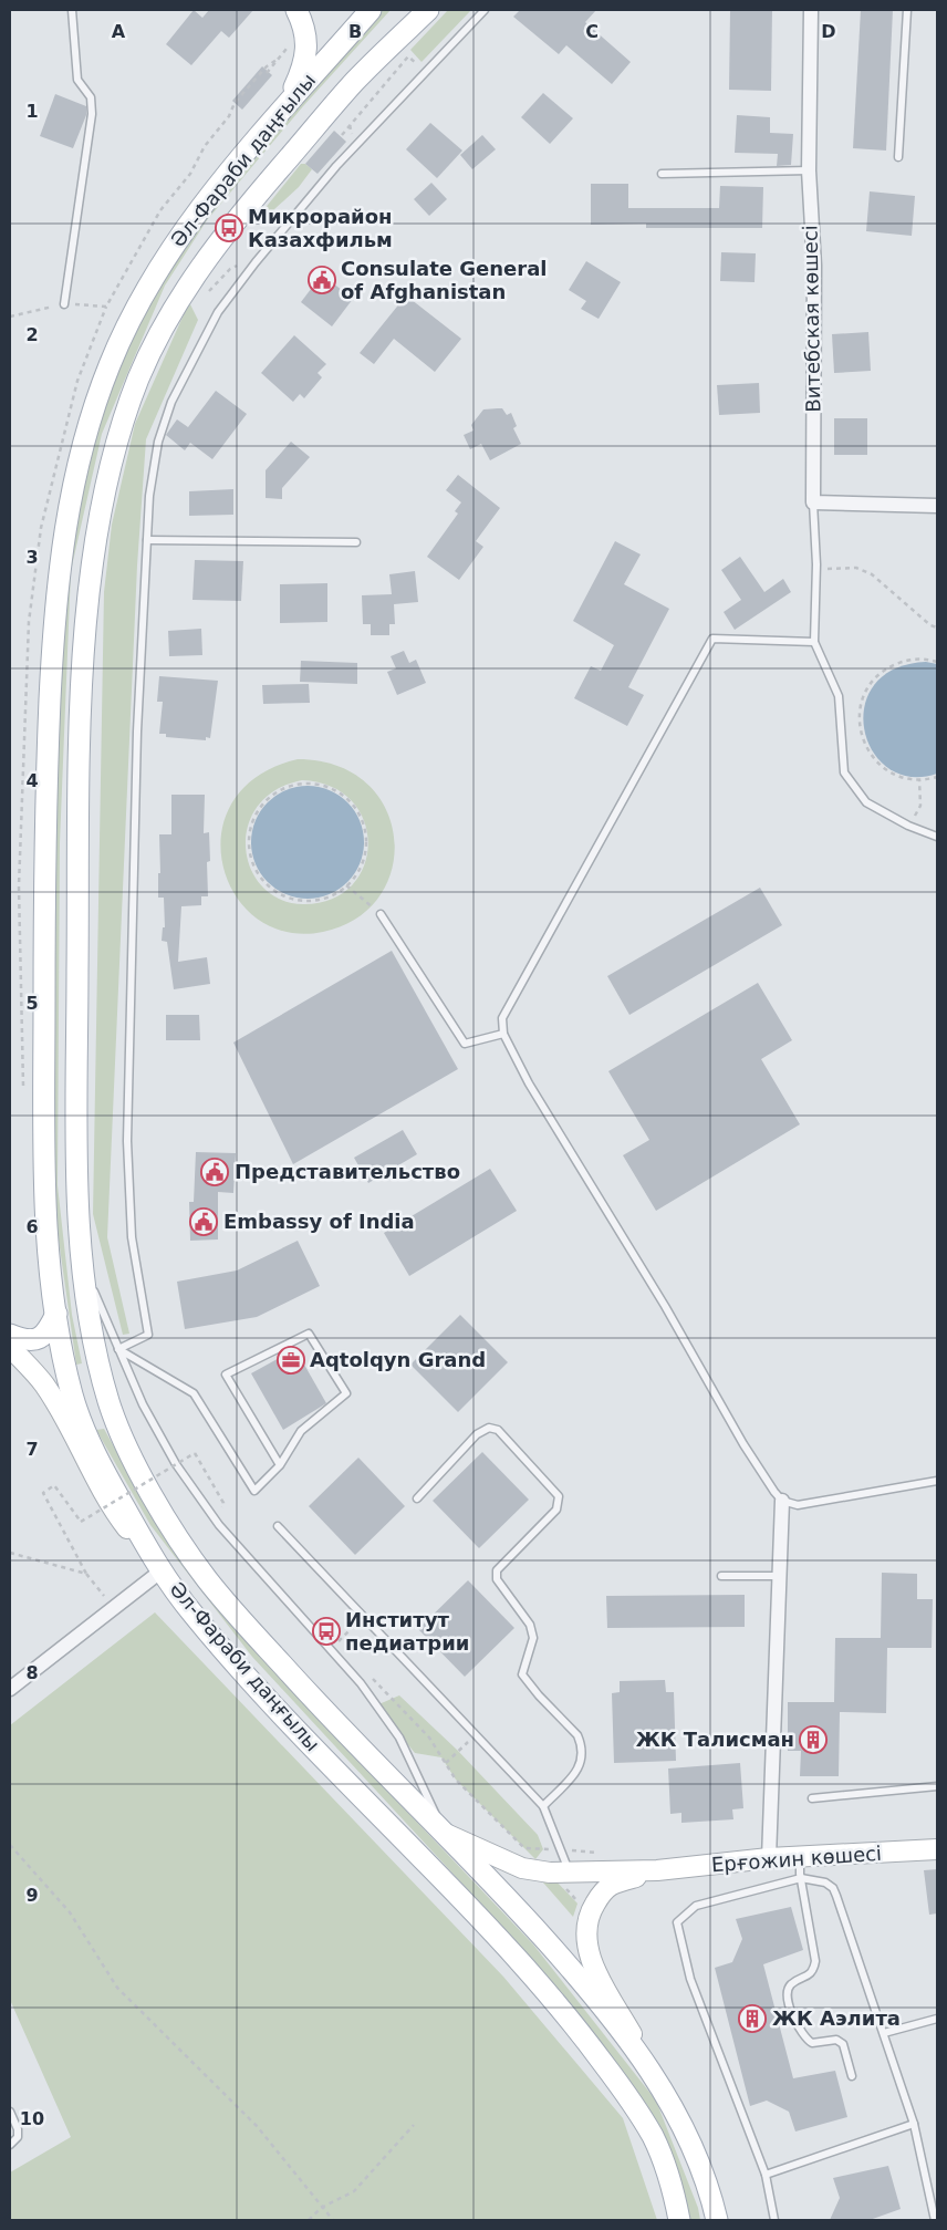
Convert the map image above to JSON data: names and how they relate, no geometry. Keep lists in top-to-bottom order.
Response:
{
  "streets": {
    "main road": ["Әл-Фараби даңғылы"],
    "street": ["Витебская көшесі", "Ерғожин көшесі"]
  },
  "crossings": [
    ["Әл-Фараби даңғылы", "Ерғожин көшесі"]
  ],
  "places": {
    "bus stop": ["Микрорайон Казахфильм", "Институт педиатрии"],
    "public building": ["Consulate General of Afghanistan", "Представительство", "Embassy of India"],
    "office": ["Aqtolqyn Grand"],
    "building": ["ЖК Талисман", "ЖК Аэлита"]
  },
  "grid": {
    "columns": [
      "A",
      "B",
      "C",
      "D"
    ],
    "rows": [
      "1",
      "2",
      "3",
      "4",
      "5",
      "6",
      "7",
      "8",
      "9",
      "10"
    ]
  }
}
